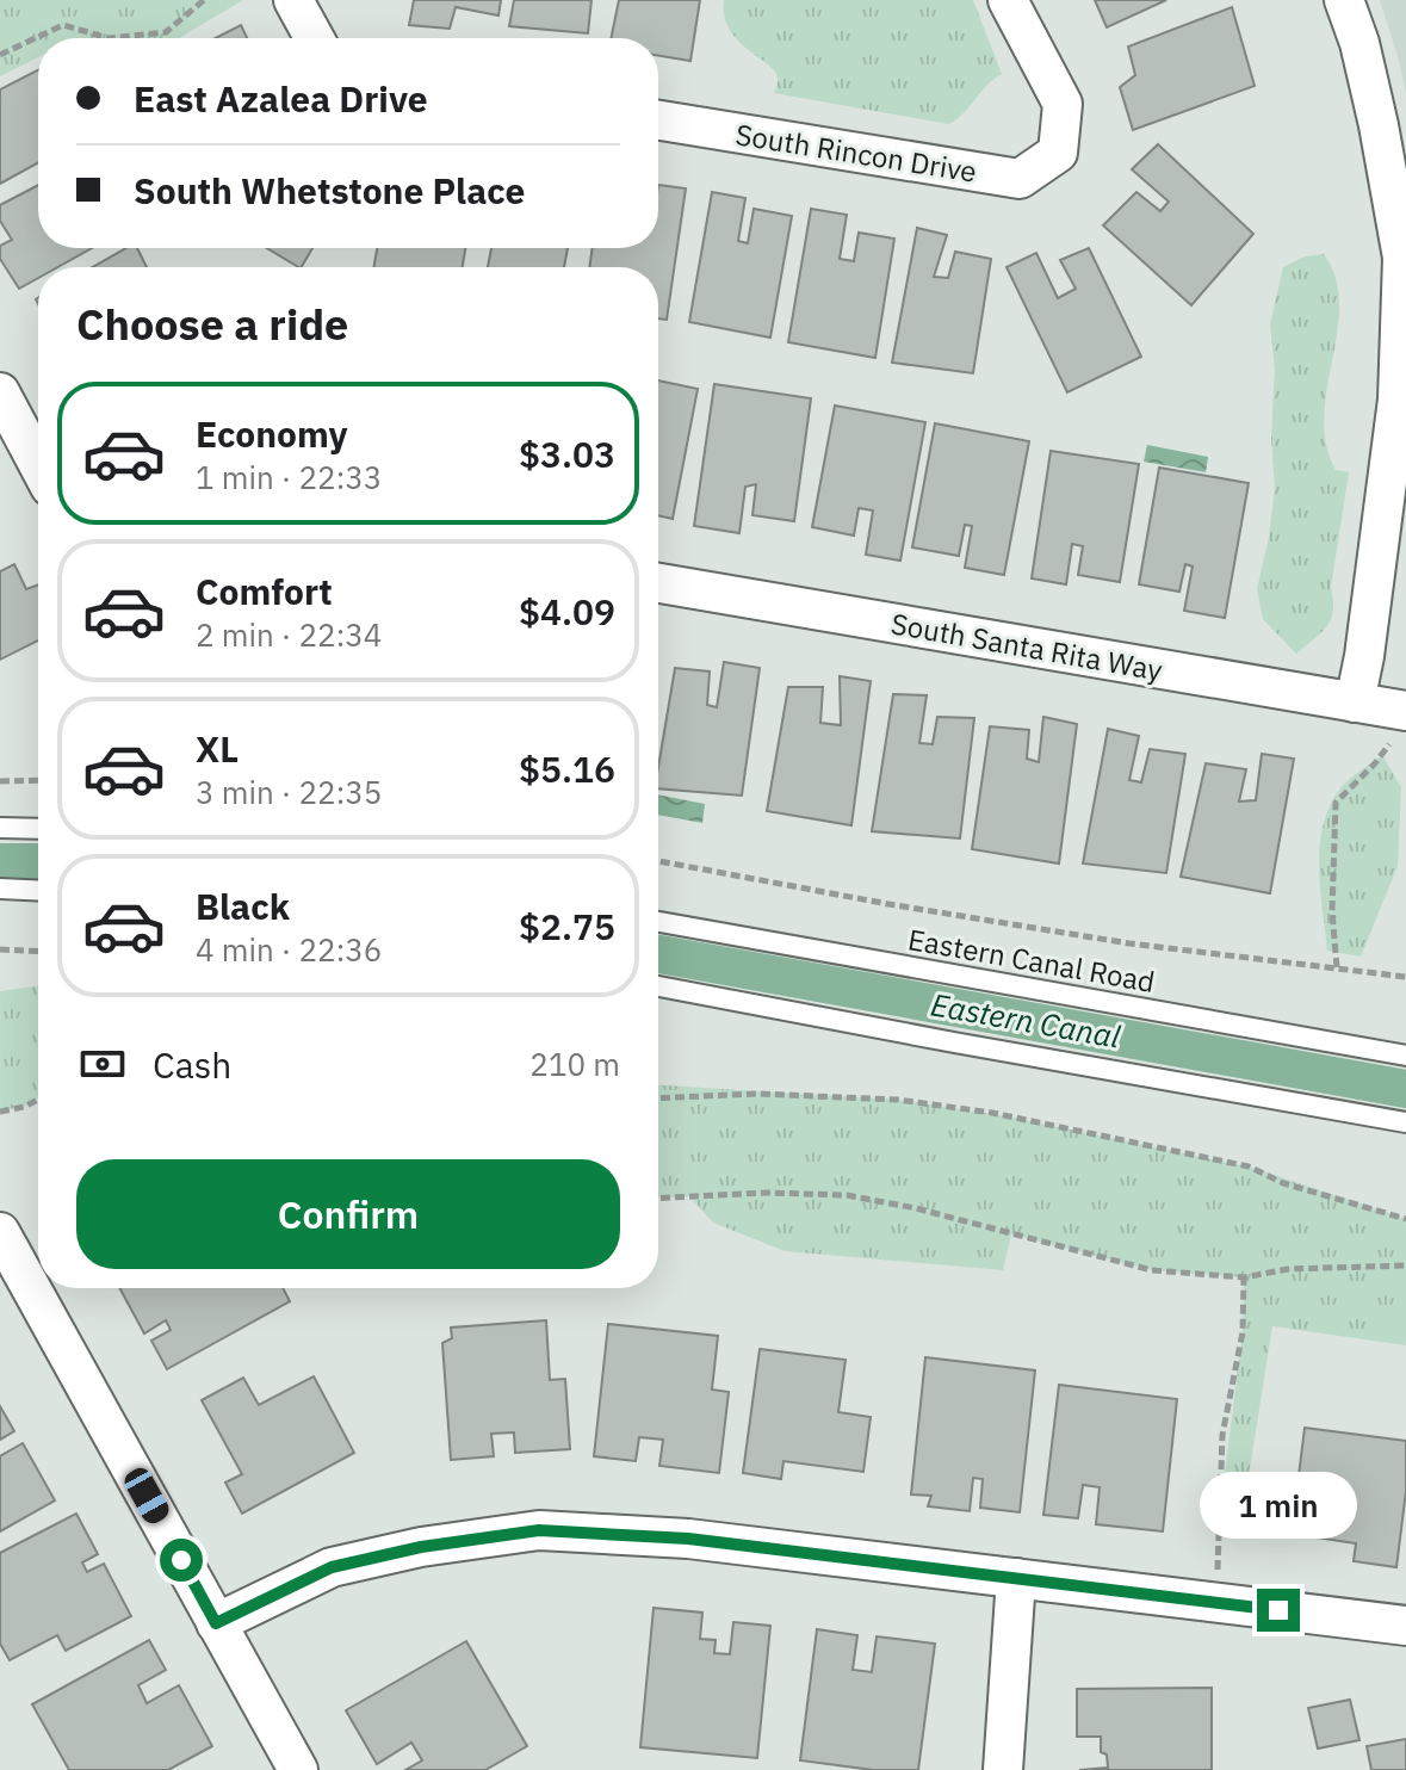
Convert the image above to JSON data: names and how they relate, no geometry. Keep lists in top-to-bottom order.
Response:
{
  "streets": {
    "street": ["South Rincon Drive", "South Santa Rita Way"],
    "lane": ["Eastern Canal Road"]
  },
  "water": ["Eastern Canal"],
  "page": {
    "banner": ["East Azalea Drive", "South Whetstone Place"],
    "heading": "Choose a ride",
    "list": [
      {
        "name": "Economy",
        "note": "1 min · 22:33",
        "value": "$3.03"
      },
      {
        "name": "Comfort",
        "note": "2 min · 22:34",
        "value": "$4.09"
      },
      {
        "name": "XL",
        "note": "3 min · 22:35",
        "value": "$5.16"
      },
      {
        "name": "Black",
        "note": "4 min · 22:36",
        "value": "$2.75"
      }
    ],
    "pay": ["Cash", "210 m"],
    "buttons": "Confirm",
    "bubble": "1 min"
  }
}
